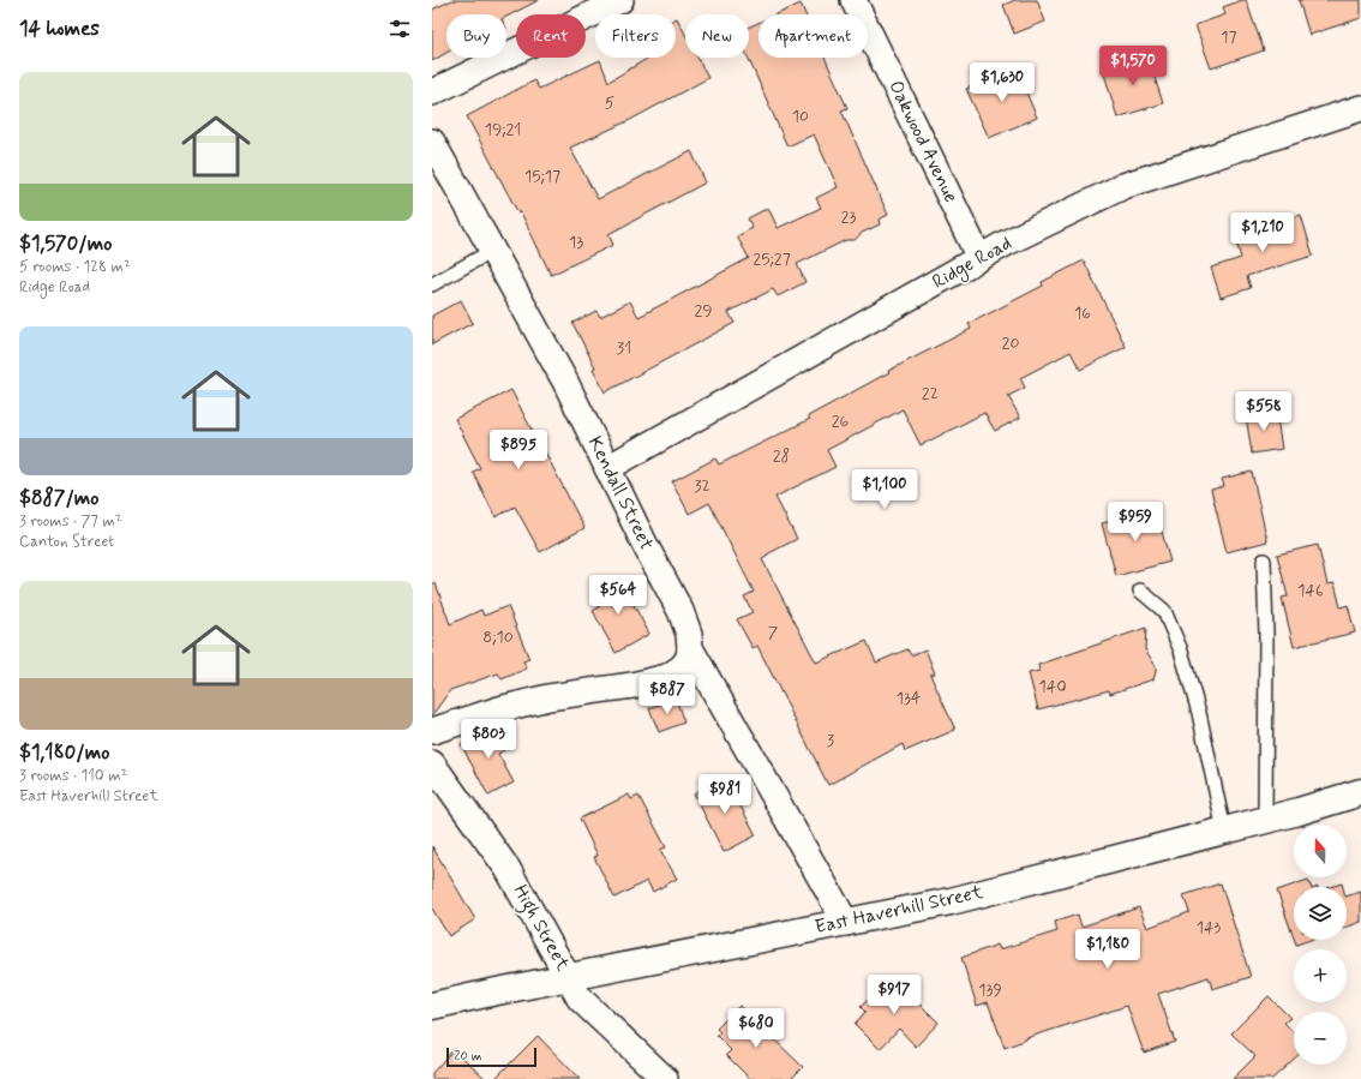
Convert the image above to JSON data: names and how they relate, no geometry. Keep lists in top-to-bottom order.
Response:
{
  "streets": {
    "main road": ["East Haverhill Street"],
    "street": [
      "Oakwood Avenue",
      "Ridge Road",
      "Kendall Street",
      "High Street"
    ]
  },
  "crossings": [
    ["Oakwood Avenue", "Ridge Road"],
    ["Ridge Road", "Kendall Street"],
    ["Kendall Street", "East Haverhill Street"],
    ["East Haverhill Street", "High Street"]
  ],
  "house_numbers": [
    "17",
    "5",
    "10",
    "19;21",
    "15;17",
    "23",
    "13",
    "25;27",
    "29",
    "16",
    "20",
    "31",
    "22",
    "26",
    "28",
    "32",
    "146",
    "7",
    "8;10",
    "140",
    "134",
    "3",
    "143",
    "139"
  ],
  "scale_bar": "20 m",
  "north": "top",
  "page": {
    "heading": "14 homes",
    "chip": [
      "Buy",
      "Rent",
      "Filters",
      "New",
      "Apartment"
    ],
    "price": [
      "$1,570",
      "$1,630",
      "$1,210",
      "$558",
      "$895",
      "$1,100",
      "$959",
      "$564",
      "$887",
      "$803",
      "$981",
      "$1,180",
      "$917",
      "$680"
    ],
    "list": [
      {
        "name": "$1,570/mo",
        "note": "5 rooms · 128 m² · Ridge Road"
      },
      {
        "name": "$887/mo",
        "note": "3 rooms · 77 m² · Canton Street"
      },
      {
        "name": "$1,180/mo",
        "note": "3 rooms · 110 m² · East Haverhill Street"
      }
    ],
    "map_buttons": ["+", "−"],
    "scale": "20 m"
  }
}
